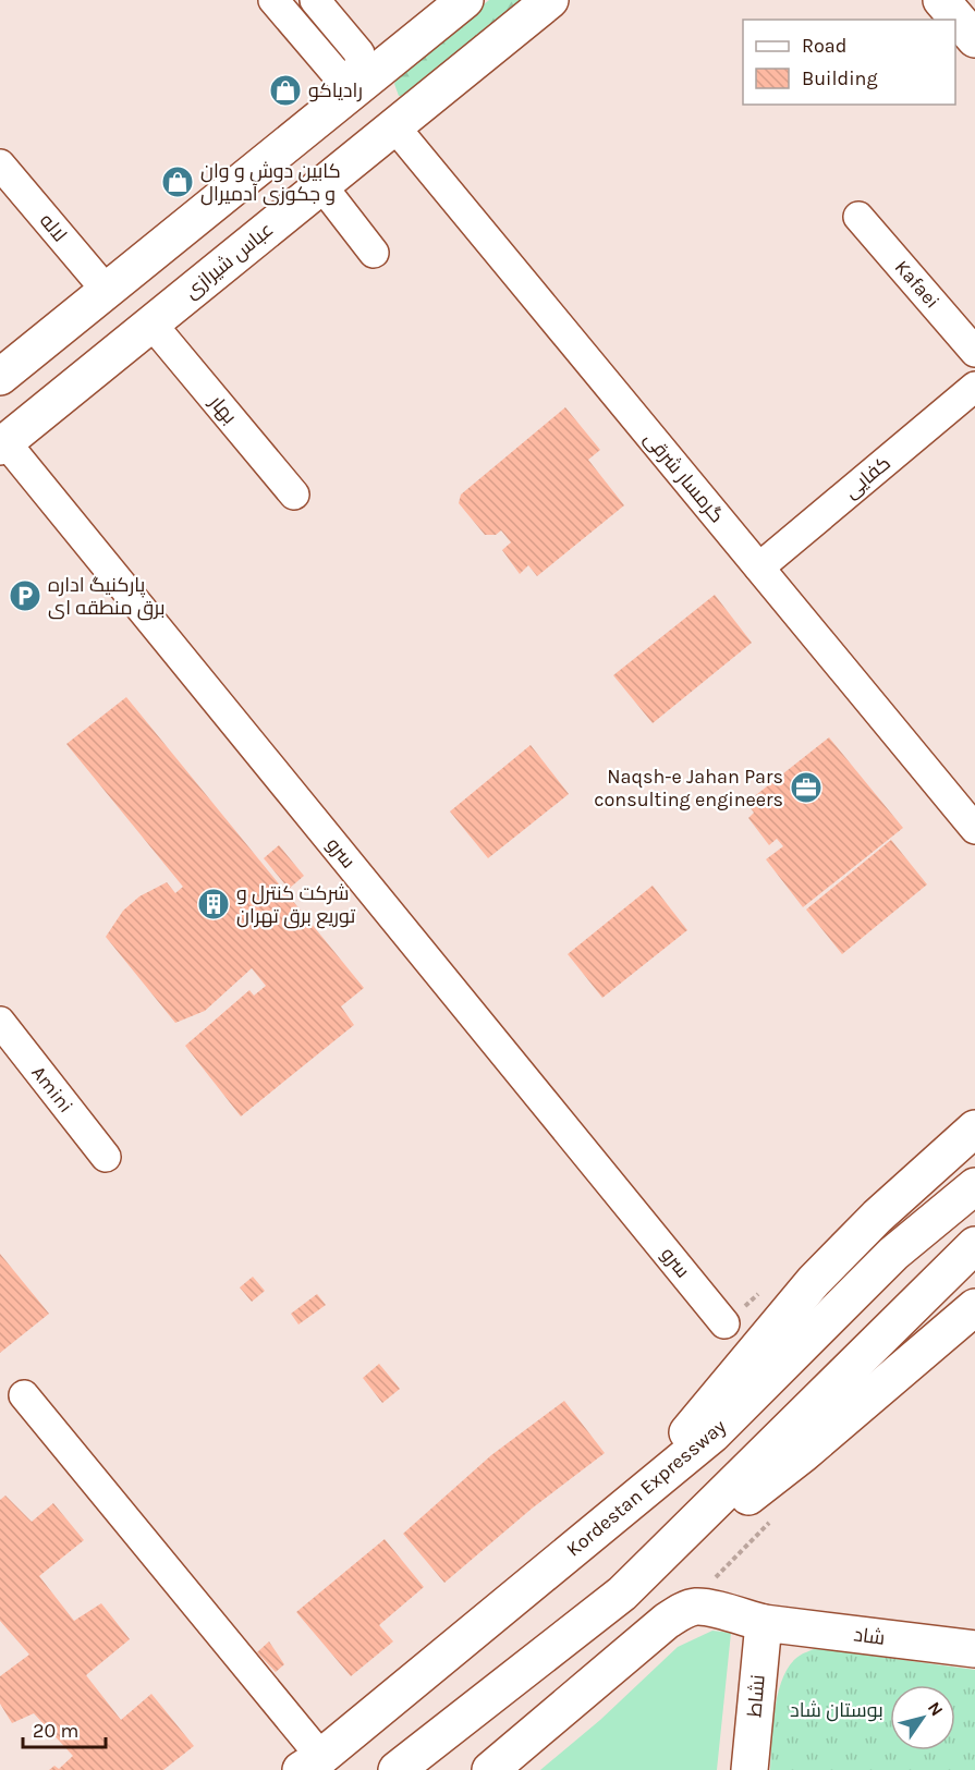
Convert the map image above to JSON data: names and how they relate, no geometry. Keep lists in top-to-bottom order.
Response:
{
  "streets": {
    "main road": [
      "عباس شیرازی",
      "Kordestan Expressway",
      "شاد",
      "نشاط"
    ],
    "street": [
      "لاله",
      "Kafaei",
      "بهار",
      "گرمسار شرقی",
      "کفایی",
      "سرو",
      "Amini"
    ]
  },
  "crossings": [
    ["عباس شیرازی", "بهار"],
    ["عباس شیرازی", "گرمسار شرقی"],
    ["عباس شیرازی", "سرو"],
    ["گرمسار شرقی", "کفایی"],
    ["شاد", "نشاط"]
  ],
  "parks": ["بوستان شاد"],
  "places": {
    "shop": ["رادیاکو", "کابین دوش و وان و جکوزی آدمیرال"],
    "parking": ["پارکنیگ اداره برق منطقه ای"],
    "office": ["Naqsh-e Jahan Pars consulting engineers"],
    "building": ["شرکت کنترل و توریع برق تهران"]
  },
  "legend": ["Road", "Building"],
  "scale_bar": "20 m",
  "north": "top right"
}
